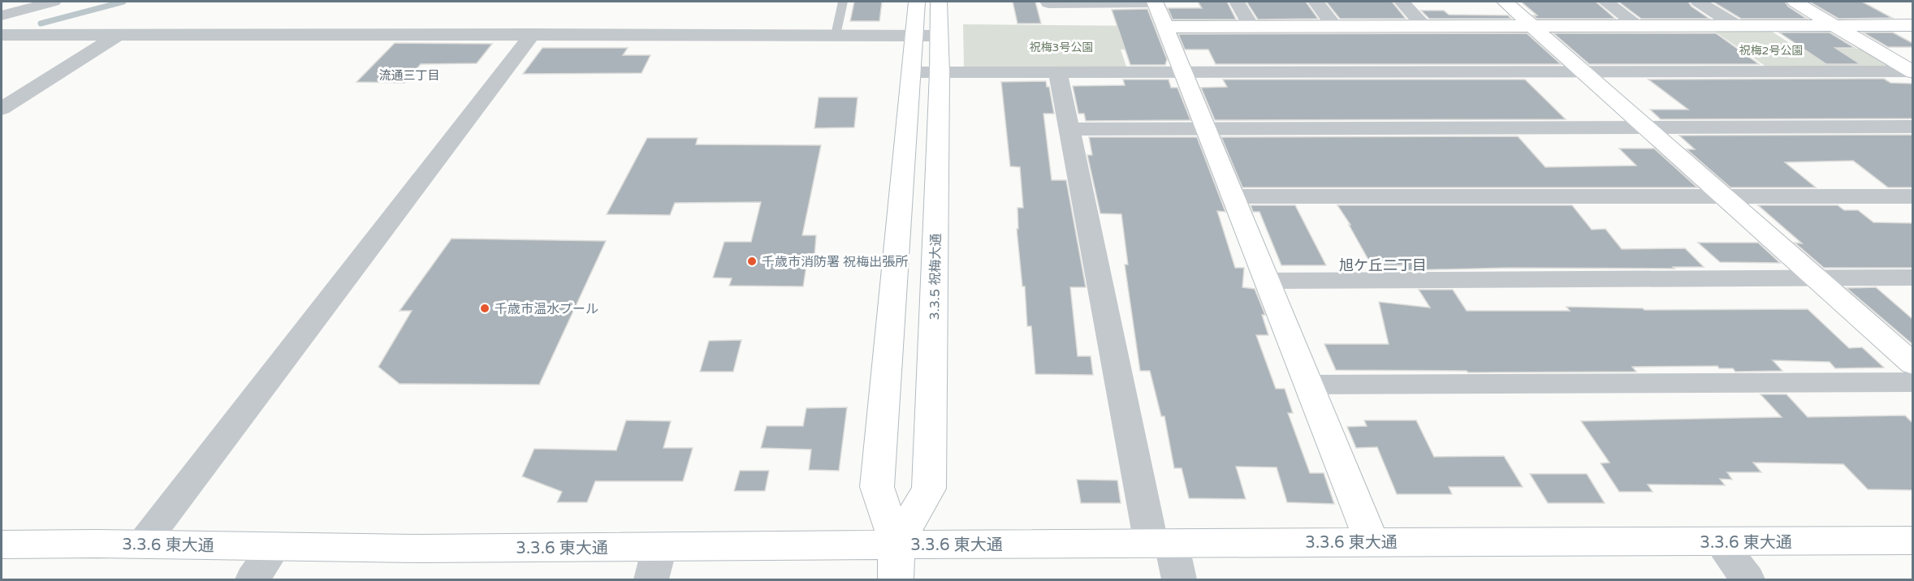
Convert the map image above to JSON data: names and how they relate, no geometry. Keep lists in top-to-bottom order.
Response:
{
  "streets": {
    "street": ["3.3.5 祝梅大通", "3.3.6 東大通"]
  },
  "crossings": [
    ["3.3.5 祝梅大通", "3.3.6 東大通"]
  ],
  "districts": ["流通三丁目", "旭ケ丘二丁目"],
  "parks": ["祝梅3号公園", "祝梅2号公園"],
  "places": ["千歳市消防署 祝梅出張所", "千歳市温水プール"]
}
